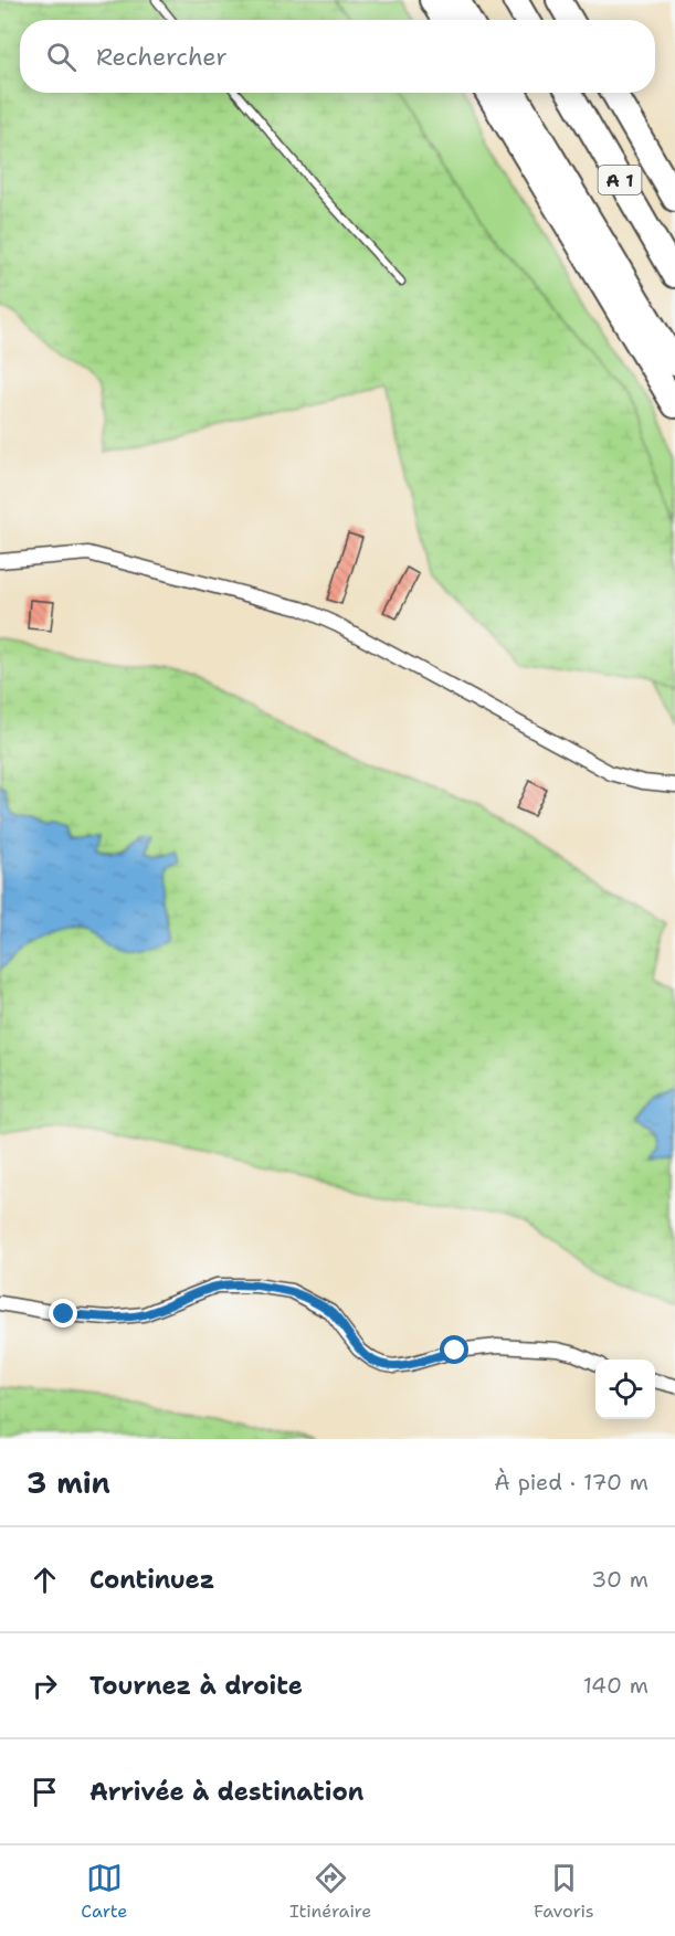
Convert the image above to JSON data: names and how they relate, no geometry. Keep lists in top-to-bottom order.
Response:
{
  "streets": {
    "highway": ["A 1"]
  },
  "page": {
    "search": "Rechercher",
    "heading": ["3 min", "À pied · 170 m"],
    "list": [
      ["Continuez", "30 m"],
      ["Tournez à droite", "140 m"],
      "Arrivée à destination"
    ],
    "nav": ["Carte", "Itinéraire", "Favoris"]
  }
}
